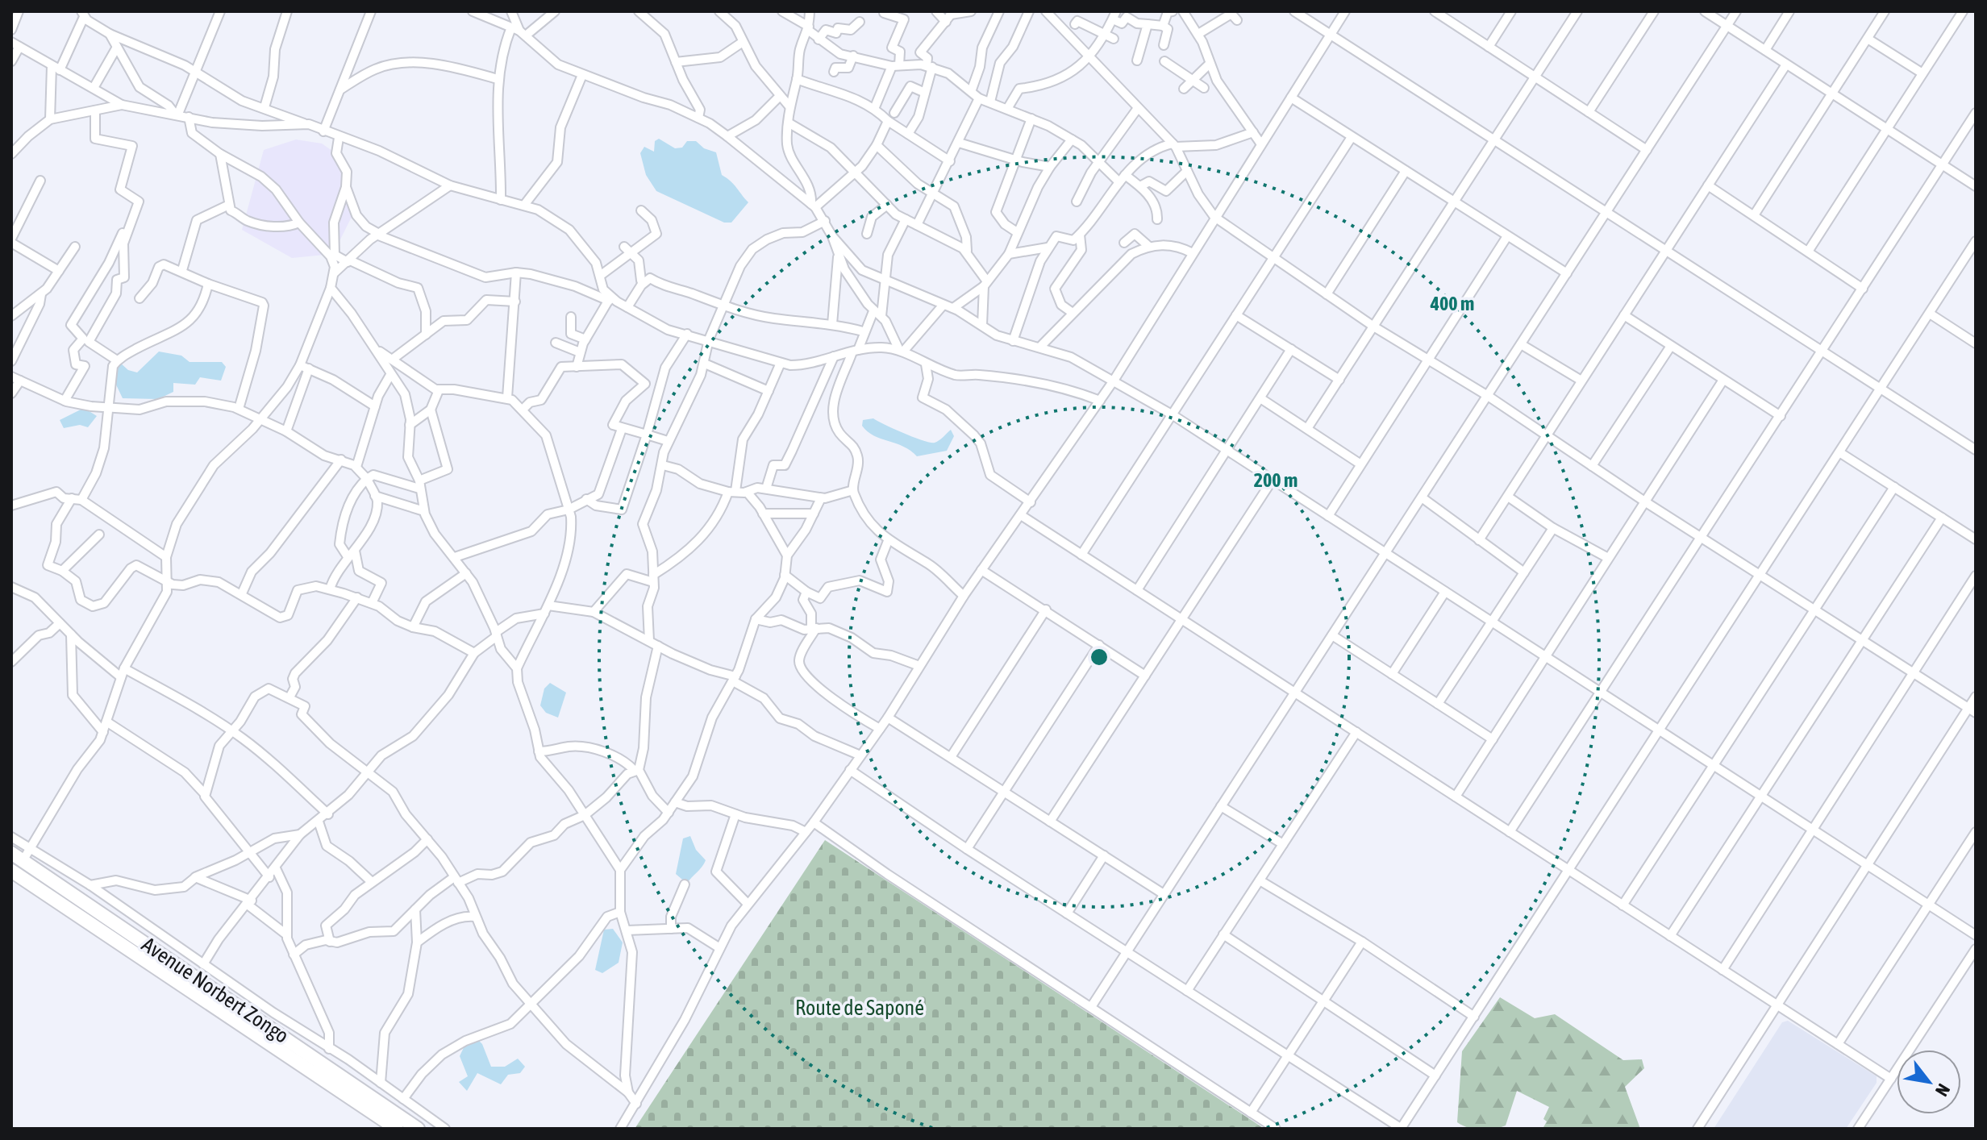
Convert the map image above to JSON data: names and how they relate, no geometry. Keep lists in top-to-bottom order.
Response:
{
  "streets": {
    "main road": ["Avenue Norbert Zongo"]
  },
  "parks": ["Route de Saponé"],
  "north": "bottom right",
  "rings": ["400 m", "200 m"]
}
